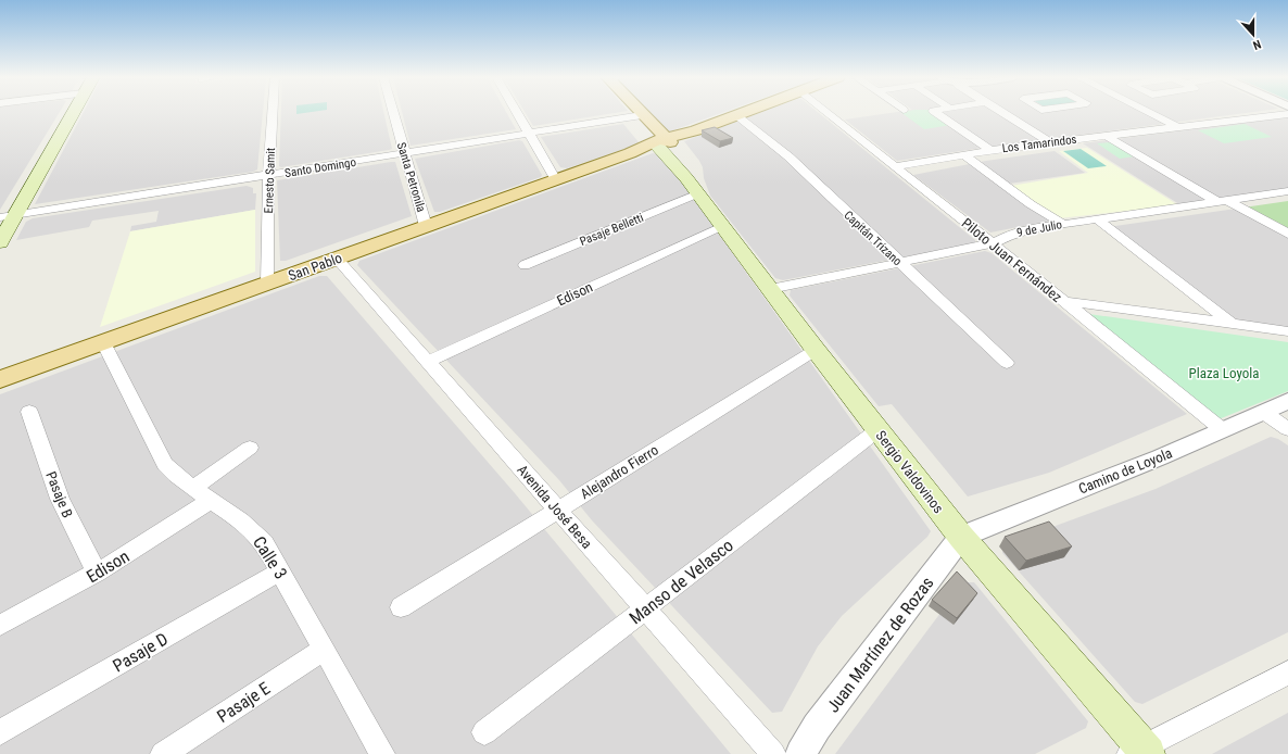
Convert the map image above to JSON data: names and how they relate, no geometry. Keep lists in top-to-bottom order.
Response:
{
  "streets": {
    "main road": ["San Pablo", "Sergio Valdovinos"],
    "street": [
      "Los Tamarindos",
      "Santo Domingo",
      "Santa Petronila",
      "Ernesto Samit",
      "9 de Julio",
      "Pasaje Belletti",
      "Capitán Trizano",
      "Piloto Juan Fernández",
      "Edison",
      "Camino de Loyola",
      "Alejandro Fierro",
      "Pasaje B",
      "Avenida José Besa",
      "Calle 3",
      "Manso de Velasco",
      "Juan Martínez de Rozas",
      "Pasaje D",
      "Pasaje E"
    ]
  },
  "crossings": [
    ["Los Tamarindos", "Piloto Juan Fernández"],
    ["Santo Domingo", "Santa Petronila"],
    ["Santo Domingo", "Ernesto Samit"],
    ["Santa Petronila", "San Pablo"],
    ["Ernesto Samit", "San Pablo"],
    ["9 de Julio", "Capitán Trizano"],
    ["9 de Julio", "Piloto Juan Fernández"],
    ["9 de Julio", "Sergio Valdovinos"],
    ["Pasaje Belletti", "Sergio Valdovinos"],
    ["Capitán Trizano", "San Pablo"],
    ["Piloto Juan Fernández", "Camino de Loyola"],
    ["San Pablo", "Sergio Valdovinos"],
    ["San Pablo", "Avenida José Besa"],
    ["San Pablo", "Calle 3"],
    ["Edison", "Sergio Valdovinos"],
    ["Edison", "Pasaje B"],
    ["Edison", "Avenida José Besa"],
    ["Edison", "Calle 3"],
    ["Camino de Loyola", "Sergio Valdovinos"],
    ["Camino de Loyola", "Juan Martínez de Rozas"],
    ["Alejandro Fierro", "Sergio Valdovinos"],
    ["Alejandro Fierro", "Avenida José Besa"],
    ["Sergio Valdovinos", "Manso de Velasco"],
    ["Sergio Valdovinos", "Juan Martínez de Rozas"],
    ["Avenida José Besa", "Manso de Velasco"],
    ["Calle 3", "Pasaje D"],
    ["Calle 3", "Pasaje E"]
  ],
  "parks": ["Plaza Loyola"],
  "north": "bottom"
}
